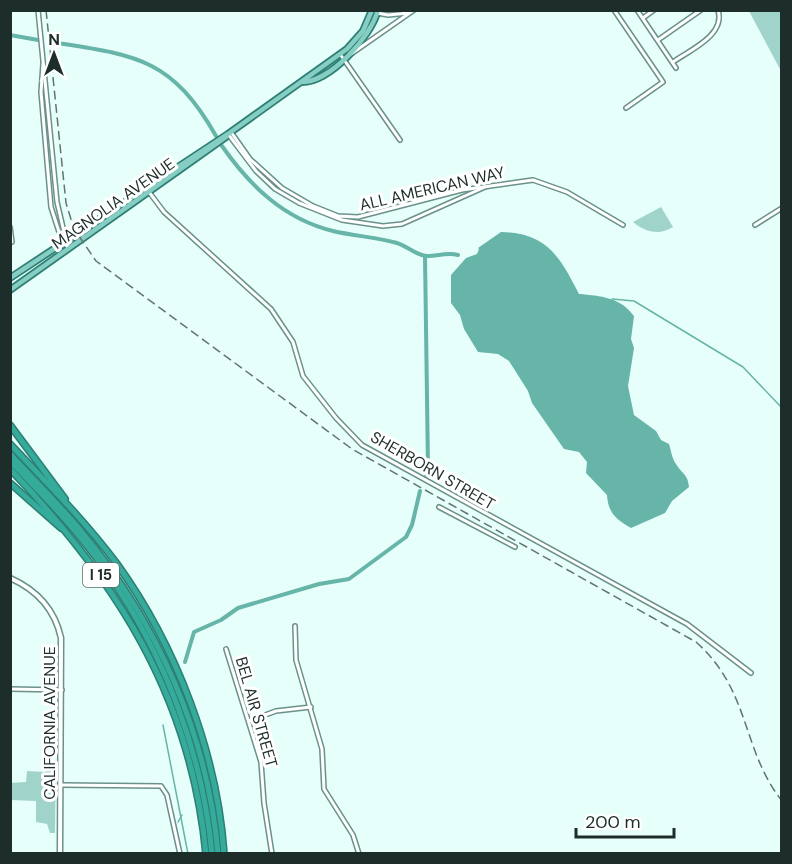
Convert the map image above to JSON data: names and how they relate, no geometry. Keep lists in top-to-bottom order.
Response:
{
  "streets": {
    "highway": ["I 15"],
    "main road": ["MAGNOLIA AVENUE", "CALIFORNIA AVENUE"],
    "street": ["ALL AMERICAN WAY", "SHERBORN STREET", "BEL AIR STREET"]
  },
  "crossings": [
    ["ALL AMERICAN WAY", "MAGNOLIA AVENUE"],
    ["MAGNOLIA AVENUE", "SHERBORN STREET"]
  ],
  "scale_bar": "200 m",
  "north": "top"
}
